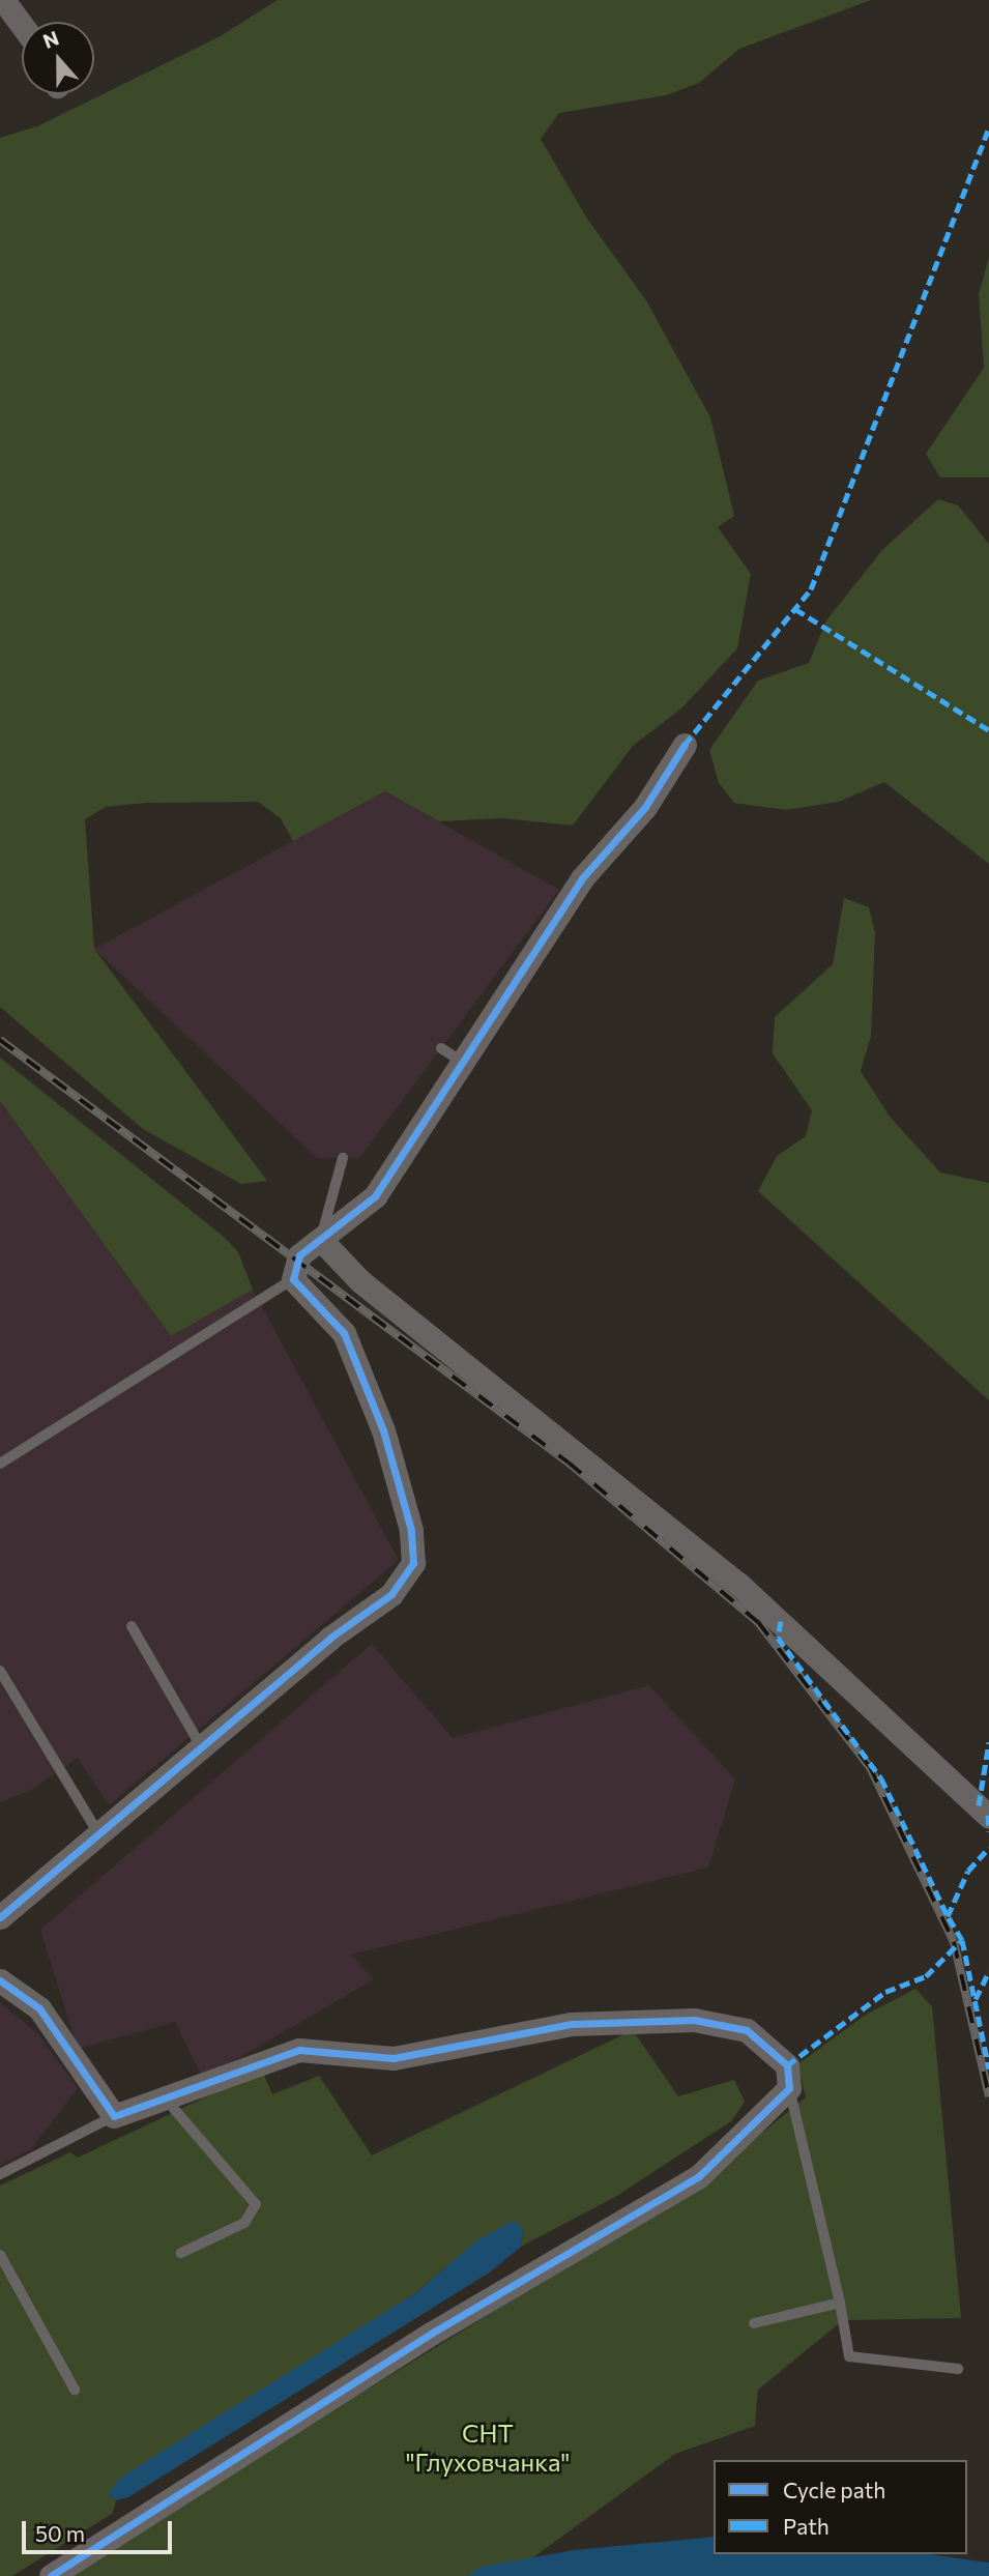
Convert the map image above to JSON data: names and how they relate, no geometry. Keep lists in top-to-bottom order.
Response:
{
  "parks": ["СНТ \"Глуховчанка\""],
  "legend": ["Cycle path", "Path"],
  "scale_bar": "50 m",
  "north": "top"
}
